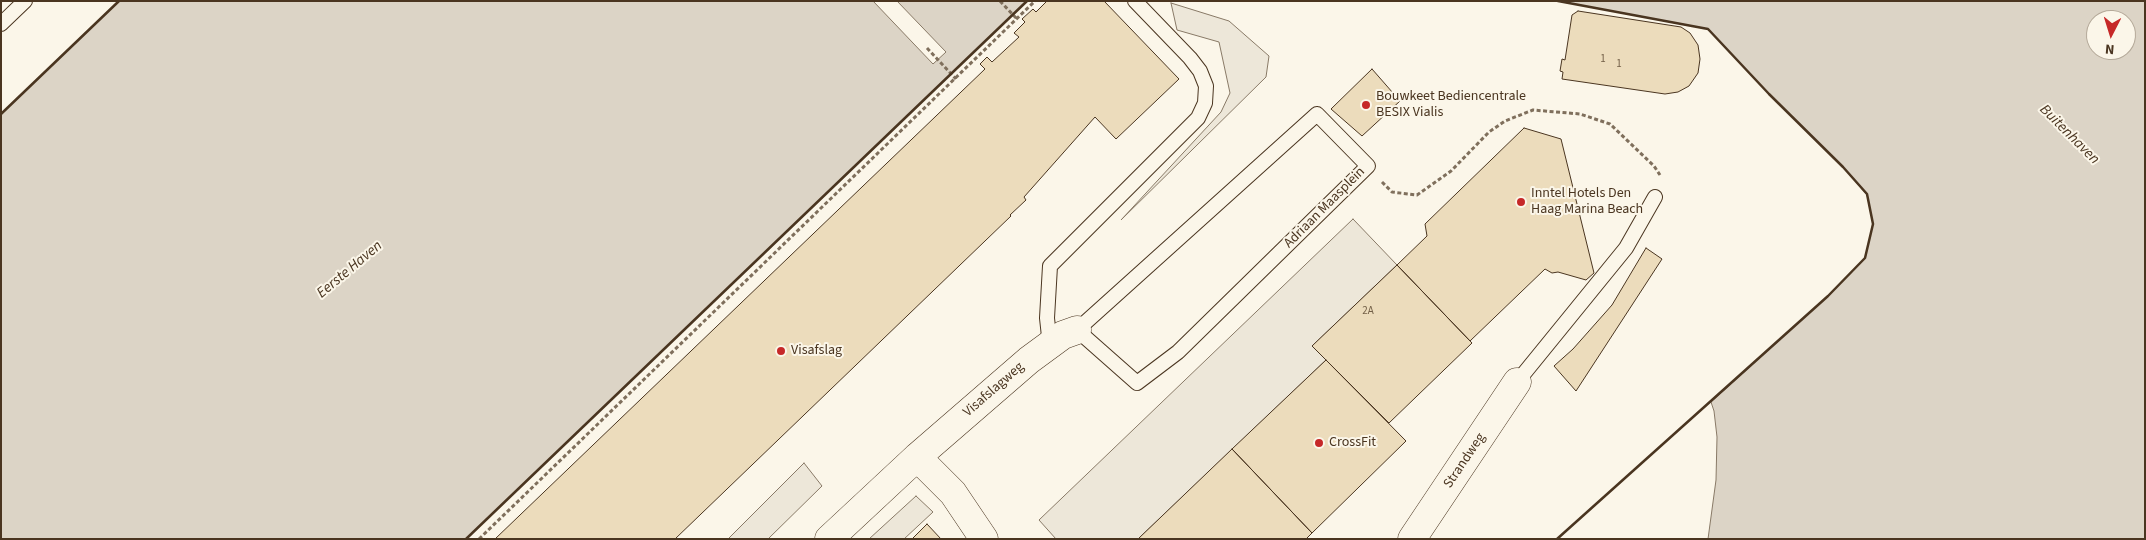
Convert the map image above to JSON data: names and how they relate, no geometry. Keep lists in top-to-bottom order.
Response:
{
  "streets": {
    "street": ["Visafslagweg", "Strandweg"],
    "lane": ["Adriaan Maasplein"]
  },
  "crossings": [
    ["Adriaan Maasplein", "Visafslagweg"]
  ],
  "water": ["Buitenhaven", "Eerste Haven"],
  "places": [
    "Bouwkeet Bediencentrale BESIX Vialis",
    "Inntel Hotels Den Haag Marina Beach",
    "Visafslag",
    "CrossFit"
  ],
  "house_numbers": ["1", "1", "2A"],
  "north": "bottom"
}
